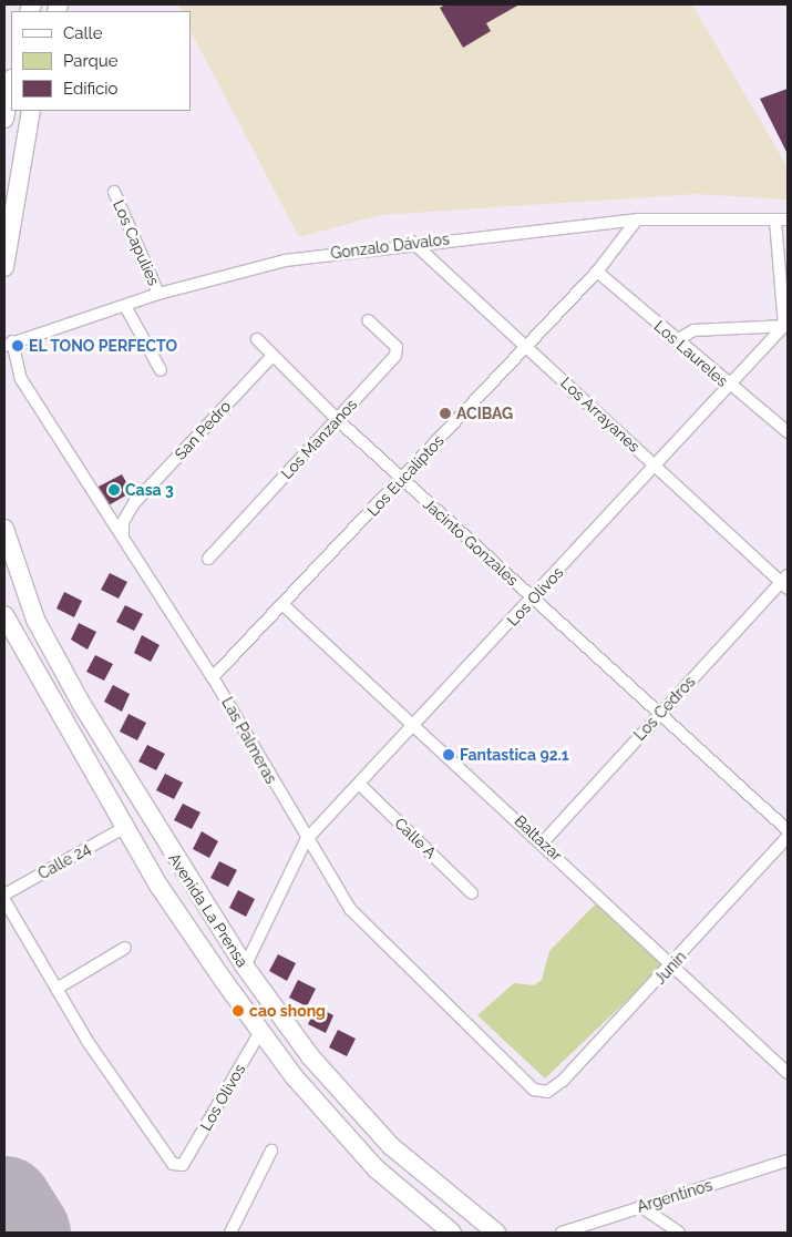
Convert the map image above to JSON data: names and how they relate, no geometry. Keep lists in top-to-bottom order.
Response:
{
  "streets": {
    "main road": ["Avenida La Prensa"],
    "street": [
      "Los Capulies",
      "Gonzalo Dávalos",
      "Los Laureles",
      "Los Arrayanes",
      "San Pedro",
      "Los Manzanos",
      "Los Eucaliptos",
      "Jacinto Gonzales",
      "Los Olivos",
      "Los Cedros",
      "Las Palmeras",
      "Calle A",
      "Baltazar",
      "Calle 24",
      "Junín",
      "Argentinos"
    ]
  },
  "crossings": [
    ["Los Capulies", "Gonzalo Dávalos"],
    ["Gonzalo Dávalos", "Los Arrayanes"],
    ["Gonzalo Dávalos", "Los Eucaliptos"],
    ["Gonzalo Dávalos", "Las Palmeras"],
    ["Los Laureles", "Los Eucaliptos"],
    ["Los Laureles", "Los Olivos"],
    ["Los Arrayanes", "Los Eucaliptos"],
    ["Los Arrayanes", "Los Olivos"],
    ["Los Arrayanes", "Los Cedros"],
    ["San Pedro", "Jacinto Gonzales"],
    ["San Pedro", "Las Palmeras"],
    ["Los Manzanos", "Jacinto Gonzales"],
    ["Los Eucaliptos", "Jacinto Gonzales"],
    ["Los Eucaliptos", "Las Palmeras"],
    ["Los Eucaliptos", "Baltazar"],
    ["Jacinto Gonzales", "Los Olivos"],
    ["Jacinto Gonzales", "Los Cedros"],
    ["Los Olivos", "Las Palmeras"],
    ["Los Olivos", "Calle A"],
    ["Los Olivos", "Baltazar"],
    ["Los Olivos", "Avenida La Prensa"],
    ["Los Cedros", "Baltazar"],
    ["Las Palmeras", "Junín"],
    ["Baltazar", "Junín"],
    ["Calle 24", "Avenida La Prensa"]
  ],
  "places": [
    "EL TONO PERFECTO",
    "ACIBAG",
    "Casa 3",
    "Fantastica 92.1",
    "cao shong"
  ],
  "legend": ["Calle", "Parque", "Edificio"]
}
